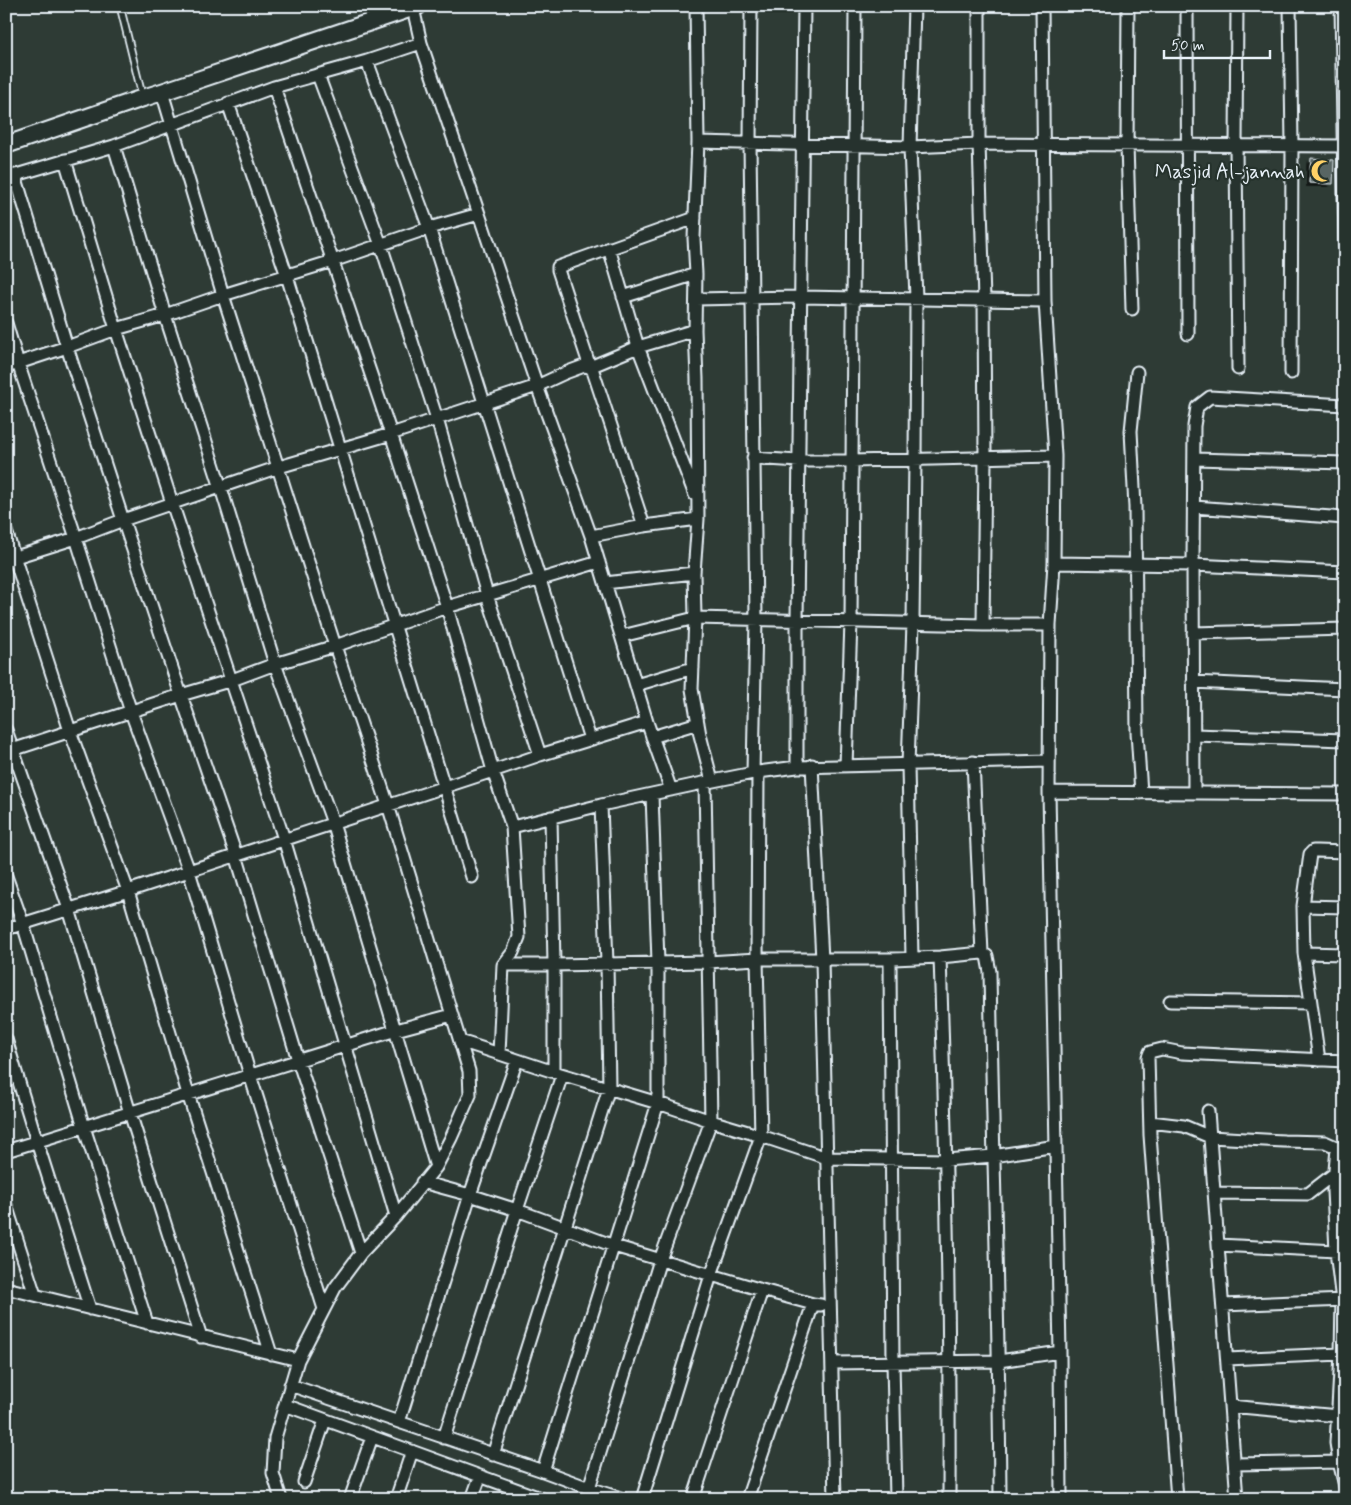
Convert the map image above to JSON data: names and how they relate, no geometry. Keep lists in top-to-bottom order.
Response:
{
  "places": {
    "mosque": ["Masjid Al-jannah"]
  },
  "scale_bar": "50 m"
}
